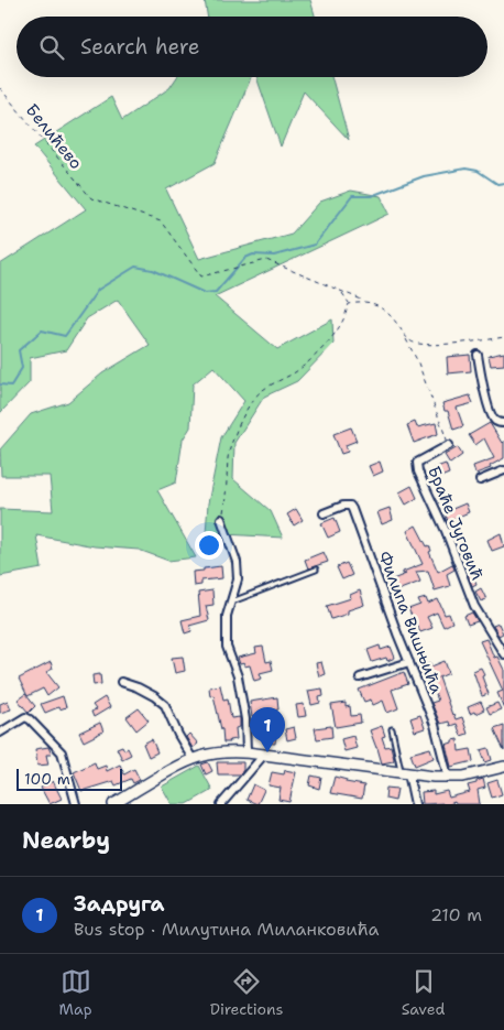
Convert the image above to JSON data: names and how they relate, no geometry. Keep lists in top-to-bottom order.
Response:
{
  "streets": {
    "street": ["Браће Југовић", "Филипа Вишњића"],
    "path": ["Белићево"]
  },
  "scale_bar": "100 m",
  "page": {
    "search": "Search here",
    "pins": "1",
    "scale": "100 m",
    "heading": "Nearby",
    "list": [
      {
        "mark": "1",
        "name": "Задруга",
        "note": "Bus stop · Милутина Миланковића",
        "value": "210 m"
      }
    ],
    "nav": ["Map", "Directions", "Saved"]
  }
}
